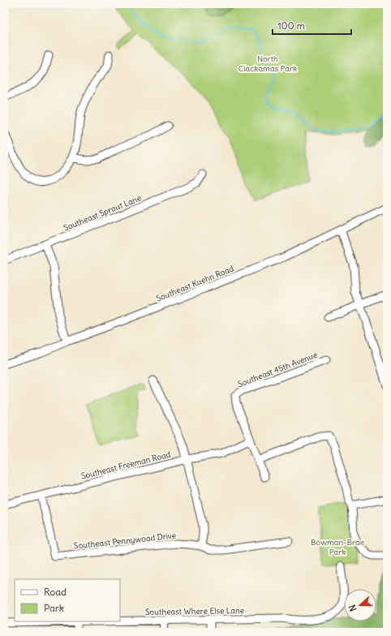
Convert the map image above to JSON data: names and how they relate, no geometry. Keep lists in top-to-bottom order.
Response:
{
  "streets": {
    "street": [
      "Southeast Sprout Lane",
      "Southeast Kuehn Road",
      "Southeast 45th Avenue",
      "Southeast Freeman Road",
      "Southeast Pennywood Drive",
      "Southeast Where Else Lane"
    ]
  },
  "crossings": [
    ["Southeast 45th Avenue", "Southeast Freeman Road"],
    ["Southeast Freeman Road", "Southeast Pennywood Drive"]
  ],
  "parks": ["North Clackamas Park", "Bowman-Brae Park"],
  "legend": ["Road", "Park"],
  "scale_bar": "100 m",
  "north": "left"
}
